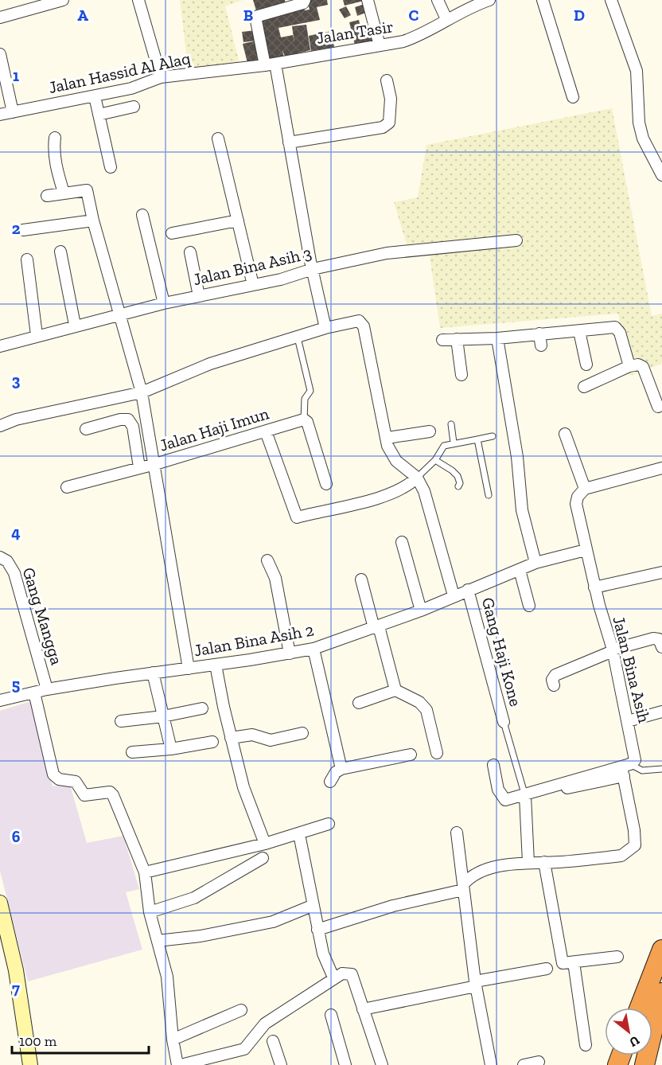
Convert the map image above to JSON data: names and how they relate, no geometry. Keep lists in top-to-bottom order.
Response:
{
  "streets": {
    "street": [
      "Jalan Tasir",
      "Jalan Hassid Al Alaq",
      "Jalan Bina Asih 3",
      "Jalan Haji Imun",
      "Gang Mangga",
      "Jalan Bina Asih 2",
      "Gang Haji Kone",
      "Jalan Bina Asih"
    ]
  },
  "crossings": [
    ["Jalan Tasir", "Jalan Hassid Al Alaq"],
    ["Gang Mangga", "Jalan Bina Asih 2"],
    ["Jalan Bina Asih 2", "Gang Haji Kone"],
    ["Jalan Bina Asih 2", "Jalan Bina Asih"]
  ],
  "scale_bar": "100 m",
  "north": "bottom right",
  "grid": {
    "columns": [
      "A",
      "B",
      "C",
      "D"
    ],
    "rows": [
      "1",
      "2",
      "3",
      "4",
      "5",
      "6",
      "7"
    ]
  }
}
